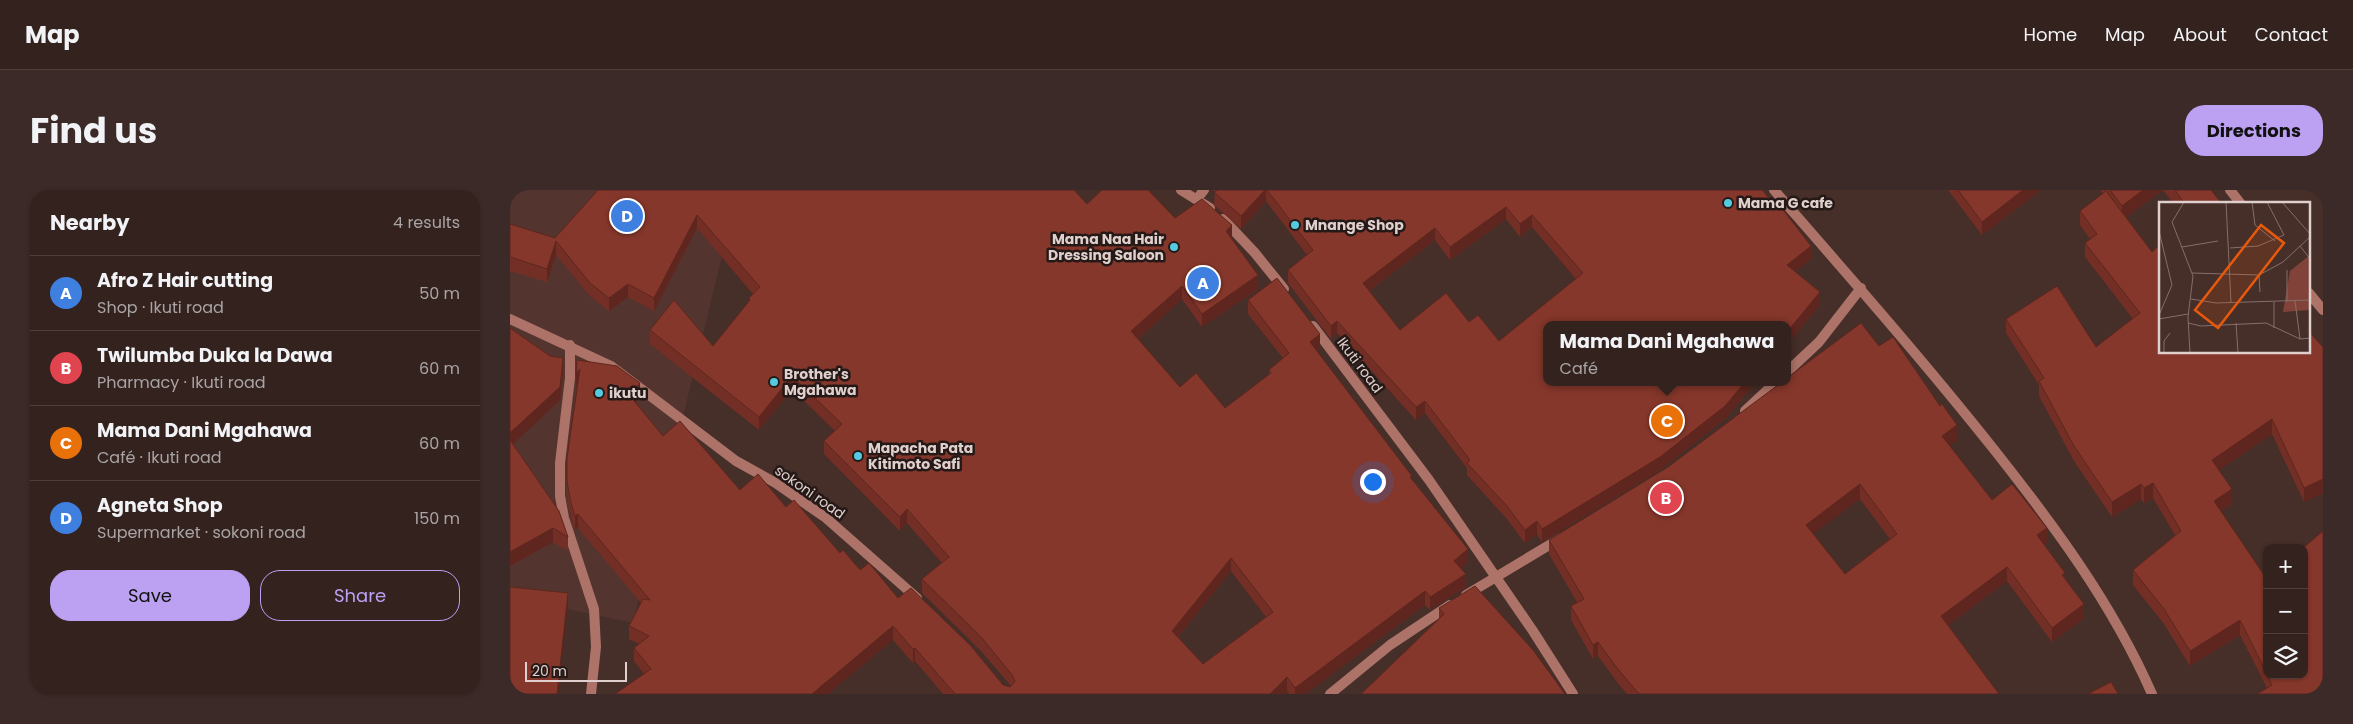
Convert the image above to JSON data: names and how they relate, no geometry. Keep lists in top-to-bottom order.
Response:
{
  "streets": {
    "street": ["Ikuti road", "sokoni road"]
  },
  "places": [
    "Mama G cafe",
    "Mnange Shop",
    "Mama Naa Hair Dressing Saloon",
    "Brother's Mgahawa",
    "ikutu",
    "Mapacha Pata Kitimoto Safi"
  ],
  "scale_bar": "20 m",
  "page": {
    "header": "Map",
    "nav": [
      "Home",
      "Map",
      "About",
      "Contact"
    ],
    "title": "Find us",
    "buttons": [
      "Directions",
      ["Save", "Share"]
    ],
    "heading": ["Nearby", "4 results"],
    "pins": [
      "D",
      "A",
      "C",
      "B"
    ],
    "list": [
      {
        "mark": "A",
        "name": "Afro Z Hair cutting",
        "note": "Shop · Ikuti road",
        "value": "50 m"
      },
      {
        "mark": "B",
        "name": "Twilumba Duka la Dawa",
        "note": "Pharmacy · Ikuti road",
        "value": "60 m"
      },
      {
        "mark": "C",
        "name": "Mama Dani Mgahawa",
        "note": "Café · Ikuti road",
        "value": "60 m"
      },
      {
        "mark": "D",
        "name": "Agneta Shop",
        "note": "Supermarket · sokoni road",
        "value": "150 m"
      }
    ],
    "popup": ["Mama Dani Mgahawa", "Café"],
    "map_buttons": ["+", "−"],
    "scale": "20 m"
  }
}
